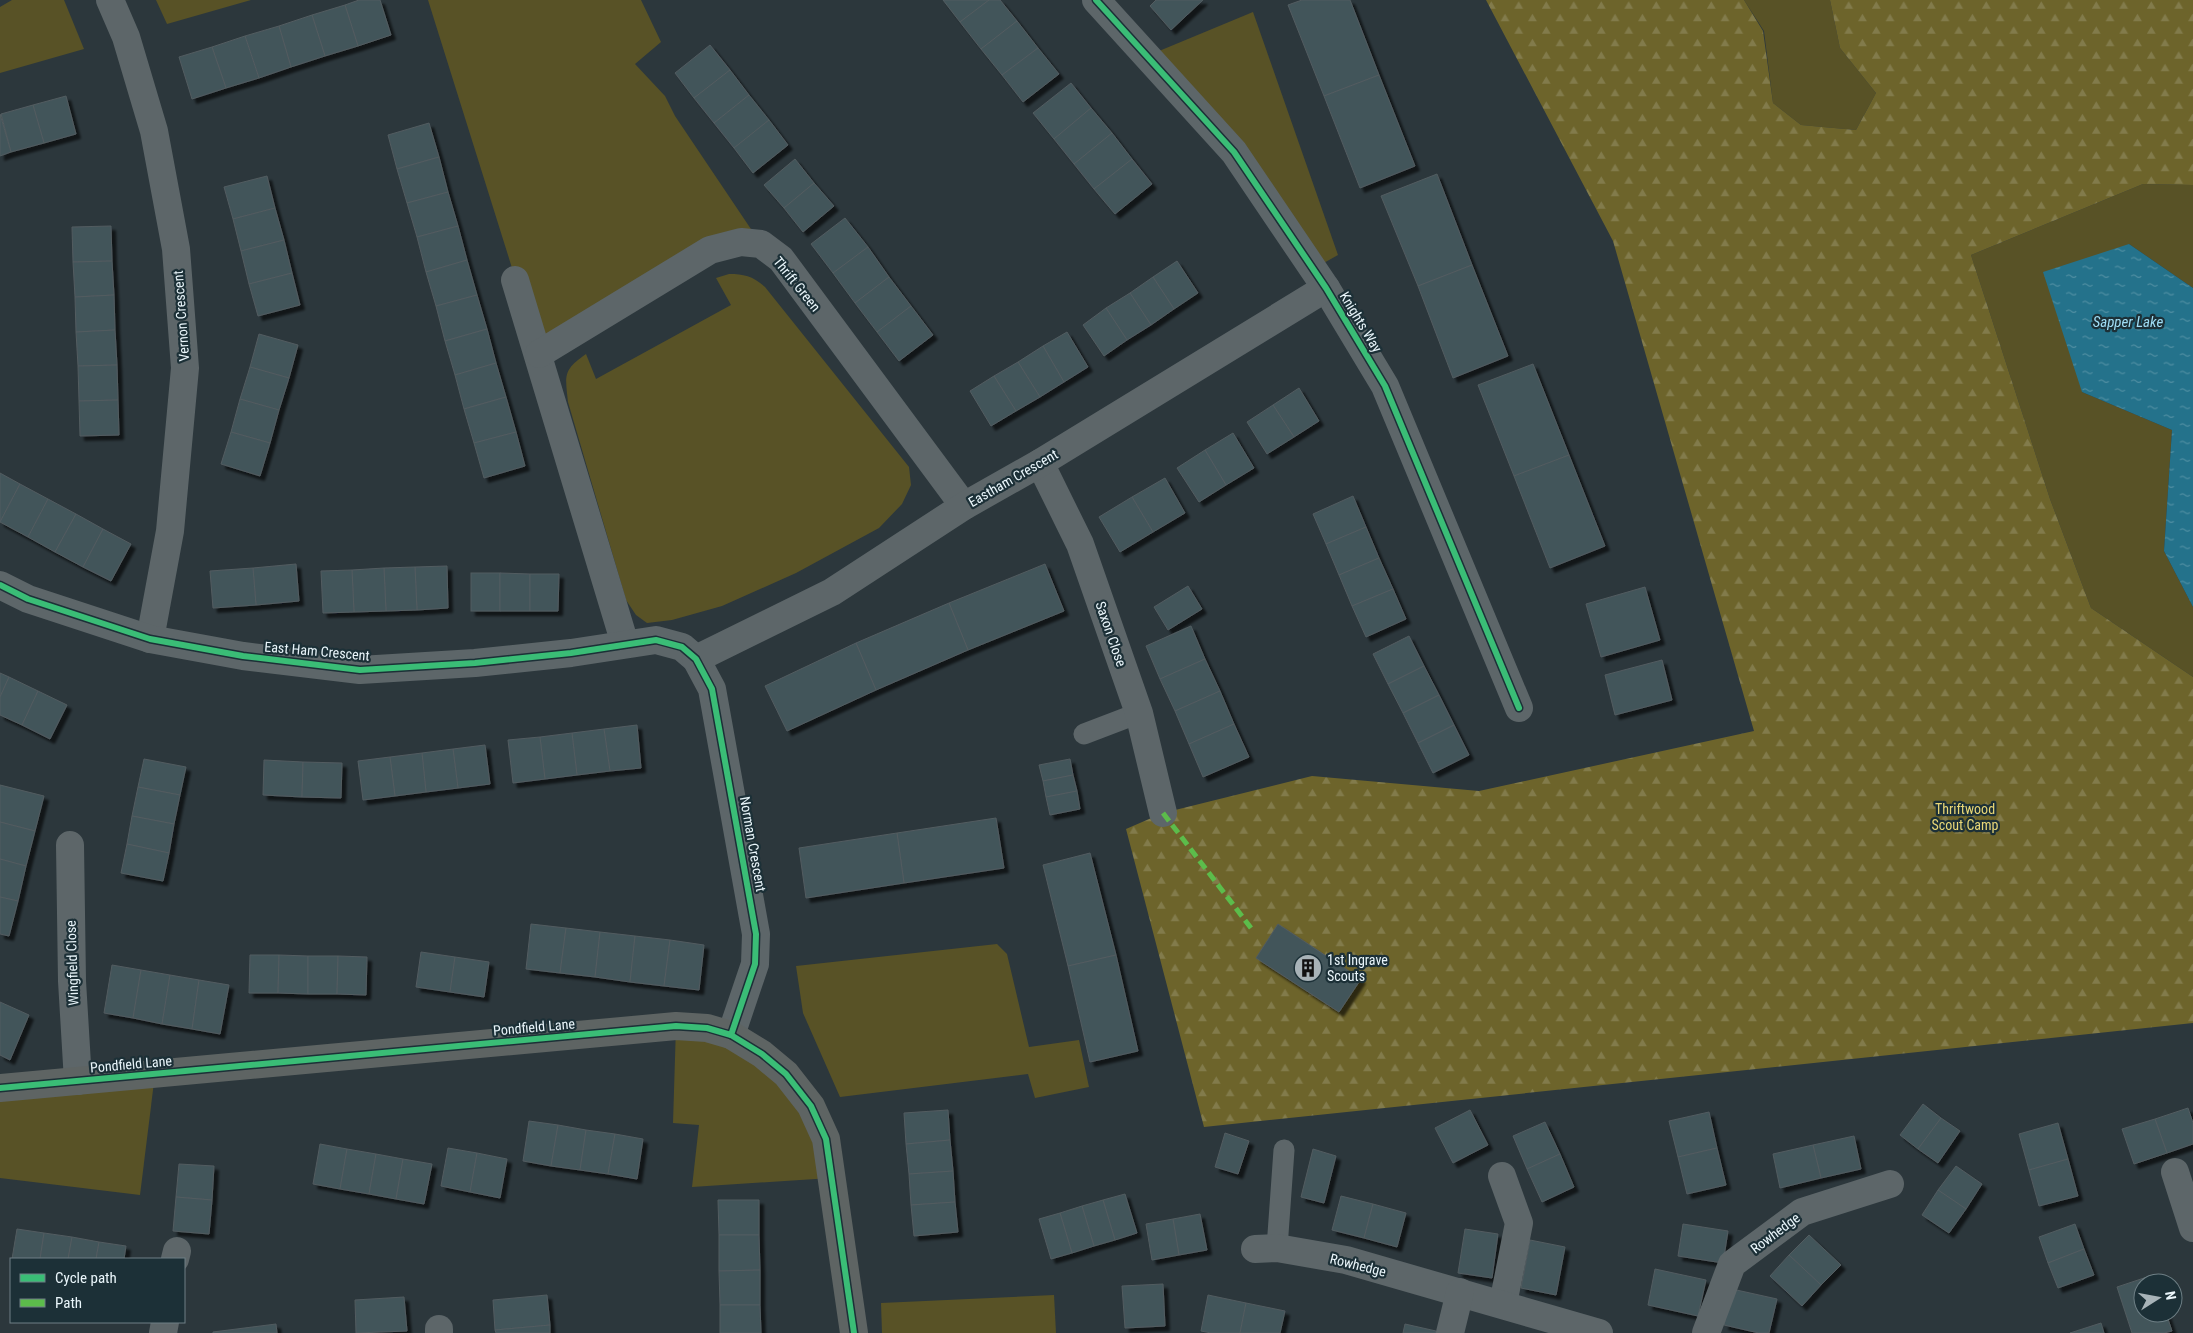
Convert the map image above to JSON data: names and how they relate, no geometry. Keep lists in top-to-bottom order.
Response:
{
  "streets": {
    "street": [
      "Thrift Green",
      "Vernon Crescent",
      "Knights Way",
      "Eastham Crescent",
      "Saxon Close",
      "East Ham Crescent",
      "Norman Crescent",
      "Wingfield Close",
      "Pondfield Lane",
      "Rowhedge"
    ]
  },
  "crossings": [
    ["Thrift Green", "Eastham Crescent"],
    ["Vernon Crescent", "East Ham Crescent"],
    ["Knights Way", "Eastham Crescent"],
    ["Eastham Crescent", "Saxon Close"],
    ["Eastham Crescent", "East Ham Crescent"],
    ["Eastham Crescent", "Norman Crescent"],
    ["East Ham Crescent", "Norman Crescent"],
    ["Norman Crescent", "Pondfield Lane"],
    ["Wingfield Close", "Pondfield Lane"]
  ],
  "water": ["Sapper Lake"],
  "parks": ["Thriftwood Scout Camp"],
  "places": {
    "building": ["1st Ingrave Scouts"]
  },
  "legend": ["Cycle path", "Path"],
  "north": "right"
}
